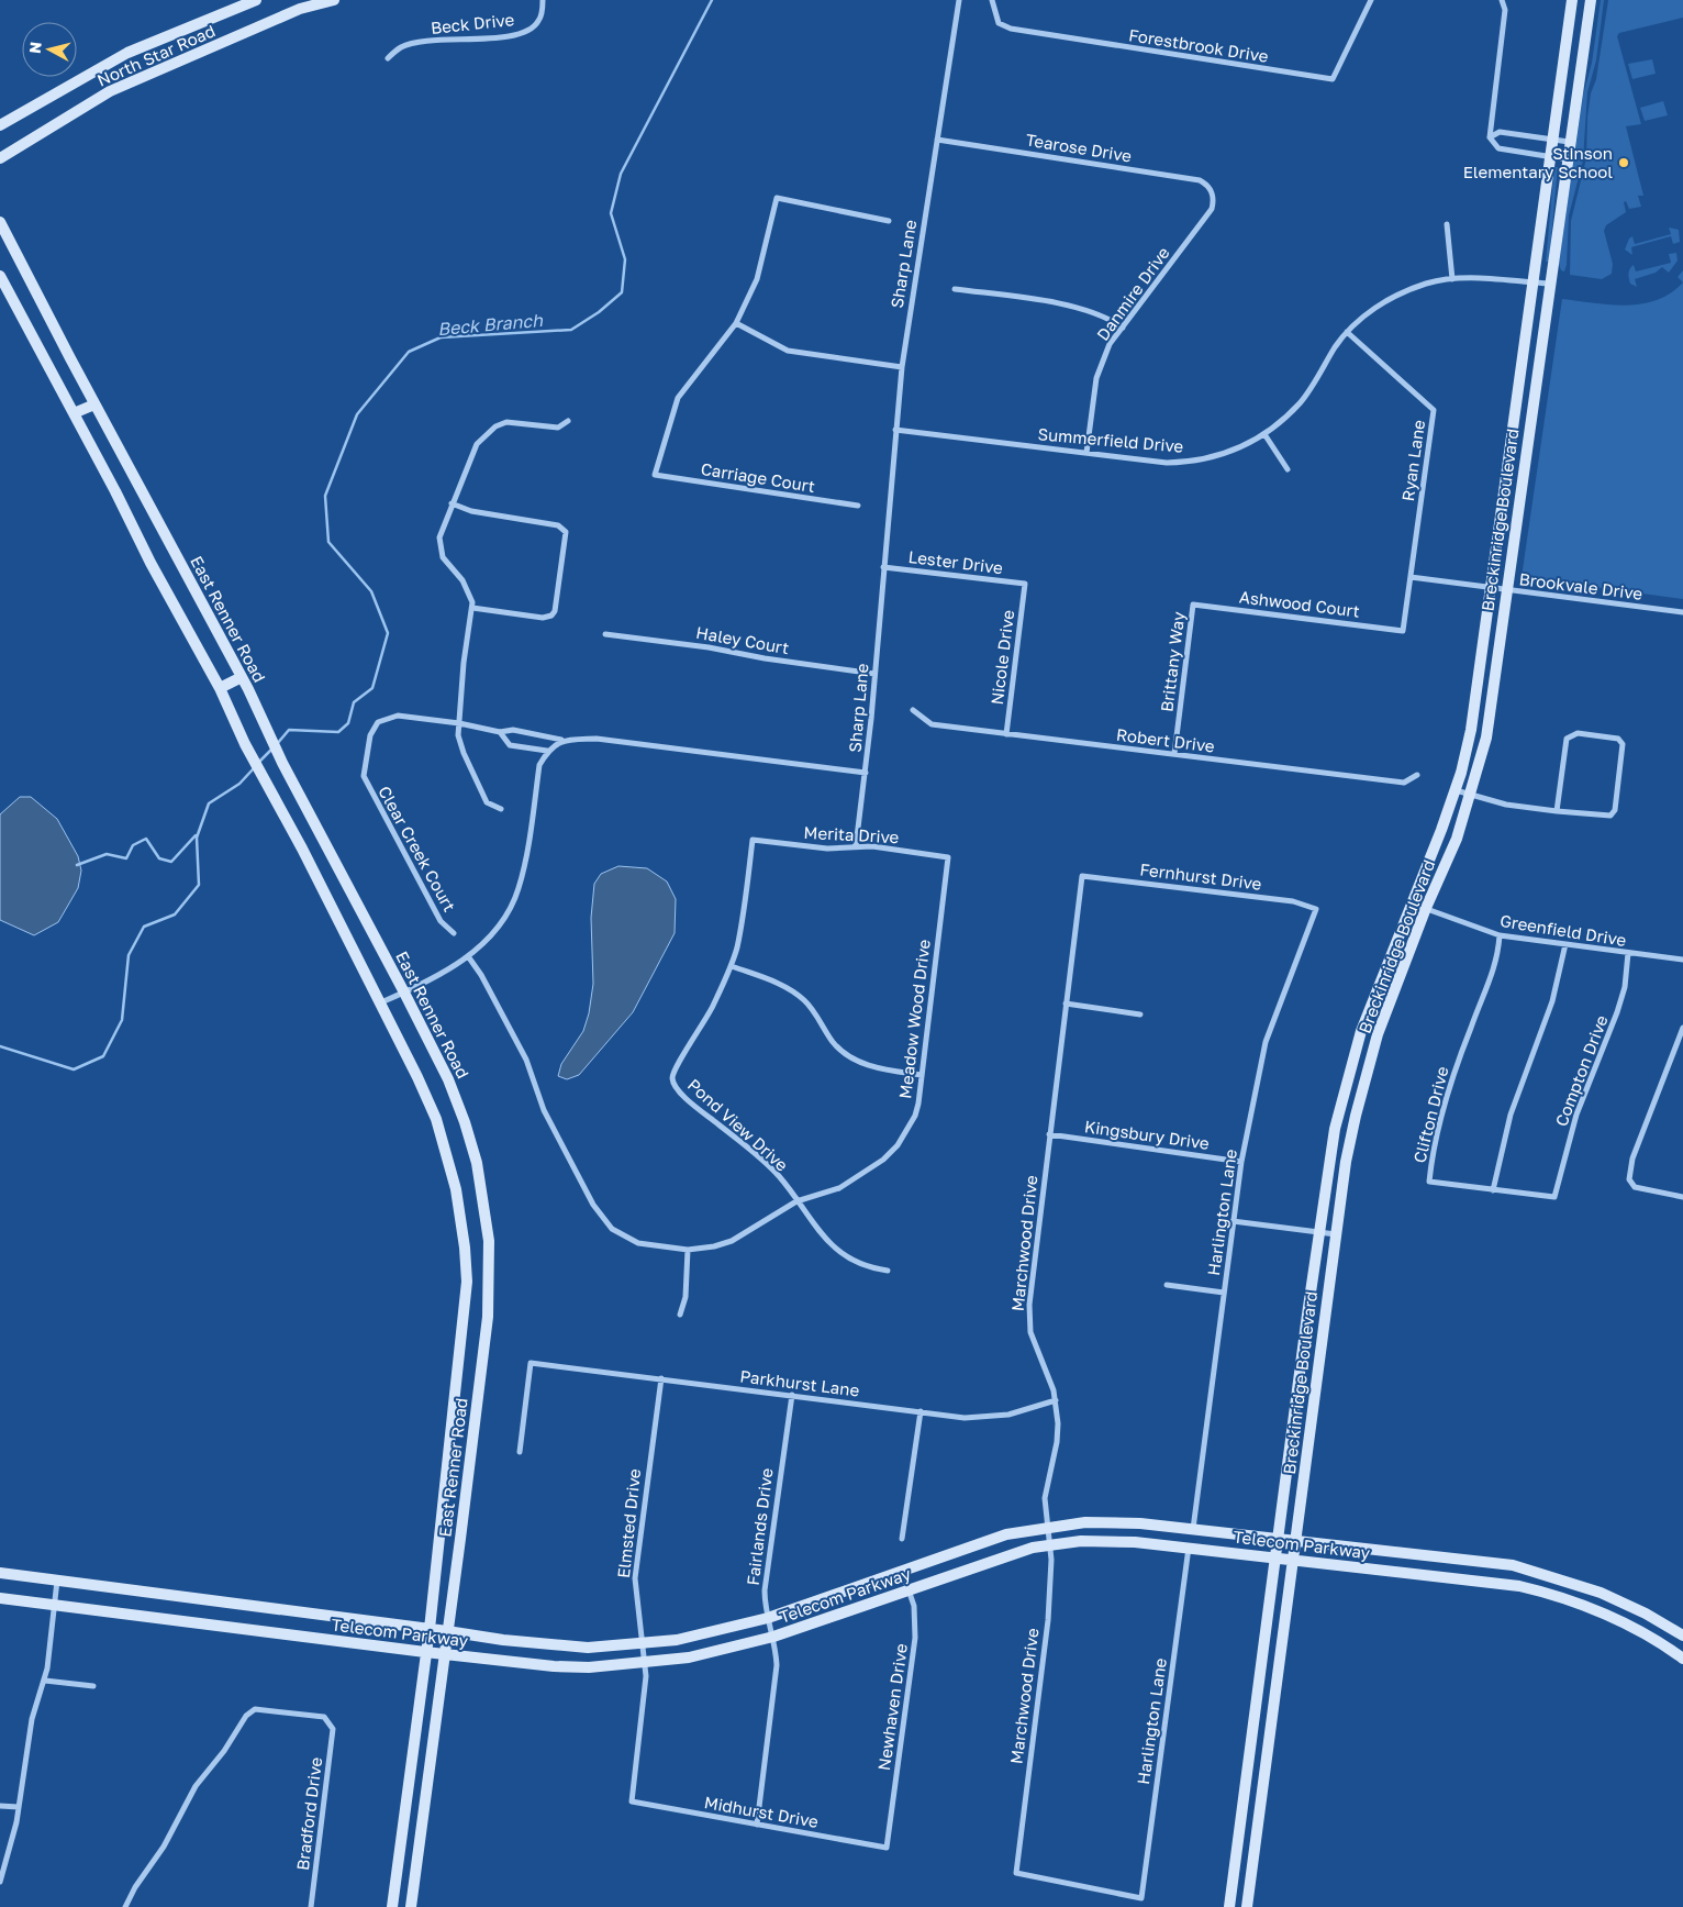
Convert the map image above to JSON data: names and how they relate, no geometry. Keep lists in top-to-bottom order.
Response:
{
  "streets": {
    "street": [
      "Beck Drive",
      "Forestbrook Drive",
      "North Star Road",
      "Tearose Drive",
      "Sharp Lane",
      "Danmire Drive",
      "Summerfield Drive",
      "Ryan Lane",
      "Carriage Court",
      "Breckinridge Boulevard",
      "Lester Drive",
      "Brookvale Drive",
      "Ashwood Court",
      "East Renner Road",
      "Haley Court",
      "Nicole Drive",
      "Brittany Way",
      "Robert Drive",
      "Merita Drive",
      "Clear Creek Court",
      "Fernhurst Drive",
      "Greenfield Drive",
      "Meadow Wood Drive",
      "Compton Drive",
      "Clifton Drive",
      "Pond View Drive",
      "Kingsbury Drive",
      "Harlington Lane",
      "Marchwood Drive",
      "Parkhurst Lane",
      "Elmsted Drive",
      "Fairlands Drive",
      "Telecom Parkway",
      "Newhaven Drive",
      "Midhurst Drive",
      "Bradford Drive"
    ]
  },
  "crossings": [
    ["Tearose Drive", "Sharp Lane"],
    ["Tearose Drive", "Danmire Drive"],
    ["Sharp Lane", "Summerfield Drive"],
    ["Sharp Lane", "Lester Drive"],
    ["Sharp Lane", "Haley Court"],
    ["Danmire Drive", "Summerfield Drive"],
    ["Summerfield Drive", "Ryan Lane"],
    ["Summerfield Drive", "Breckinridge Boulevard"],
    ["Ryan Lane", "Brookvale Drive"],
    ["Ryan Lane", "Ashwood Court"],
    ["Breckinridge Boulevard", "Brookvale Drive"],
    ["Breckinridge Boulevard", "Greenfield Drive"],
    ["Breckinridge Boulevard", "Telecom Parkway"],
    ["Lester Drive", "Nicole Drive"],
    ["Ashwood Court", "Brittany Way"],
    ["East Renner Road", "Telecom Parkway"],
    ["Nicole Drive", "Robert Drive"],
    ["Brittany Way", "Robert Drive"],
    ["Merita Drive", "Meadow Wood Drive"],
    ["Merita Drive", "Pond View Drive"],
    ["Fernhurst Drive", "Harlington Lane"],
    ["Fernhurst Drive", "Marchwood Drive"],
    ["Greenfield Drive", "Compton Drive"],
    ["Greenfield Drive", "Clifton Drive"],
    ["Meadow Wood Drive", "Pond View Drive"],
    ["Compton Drive", "Clifton Drive"],
    ["Kingsbury Drive", "Harlington Lane"],
    ["Kingsbury Drive", "Marchwood Drive"],
    ["Harlington Lane", "Marchwood Drive"],
    ["Harlington Lane", "Telecom Parkway"],
    ["Marchwood Drive", "Parkhurst Lane"],
    ["Marchwood Drive", "Telecom Parkway"],
    ["Parkhurst Lane", "Elmsted Drive"],
    ["Parkhurst Lane", "Fairlands Drive"],
    ["Elmsted Drive", "Telecom Parkway"],
    ["Elmsted Drive", "Midhurst Drive"],
    ["Fairlands Drive", "Telecom Parkway"],
    ["Fairlands Drive", "Midhurst Drive"],
    ["Telecom Parkway", "Newhaven Drive"],
    ["Newhaven Drive", "Midhurst Drive"]
  ],
  "water": ["Beck Branch"],
  "places": ["Stinson Elementary School"],
  "north": "left"
}
